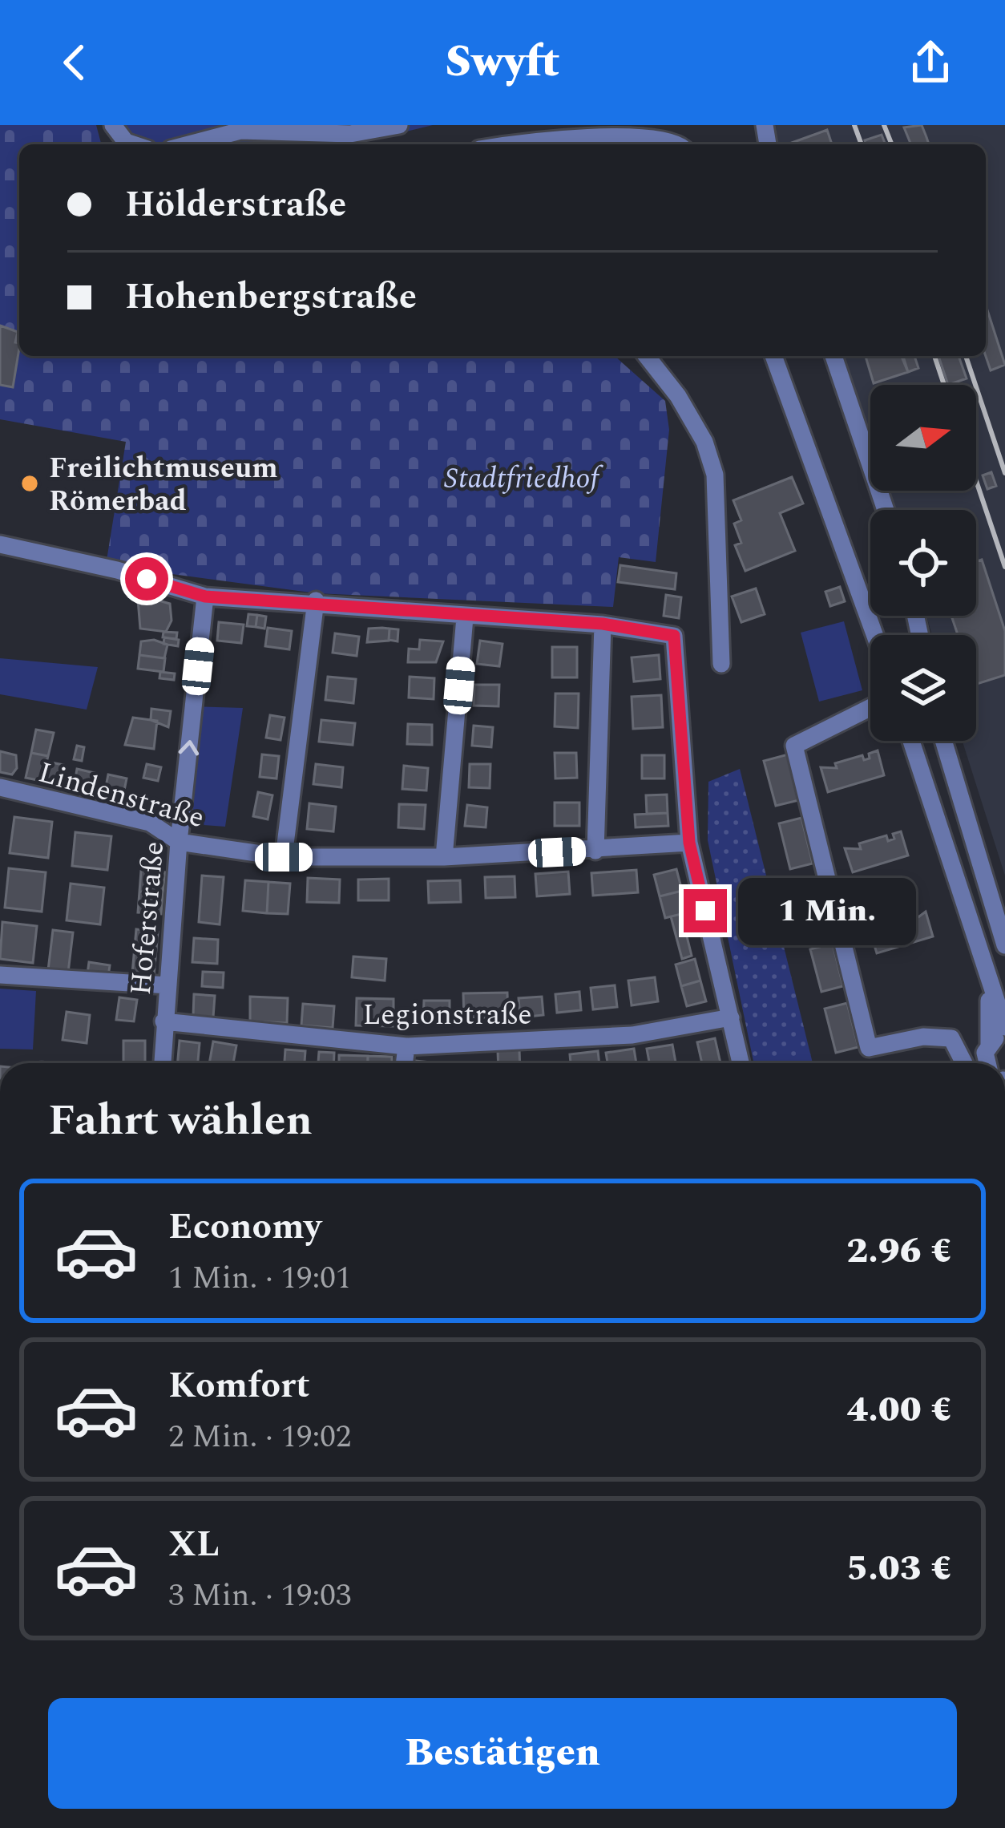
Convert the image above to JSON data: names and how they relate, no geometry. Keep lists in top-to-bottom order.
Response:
{
  "streets": {
    "street": ["Lindenstraße", "Hoferstraße", "Legionstraße"]
  },
  "crossings": [
    ["Lindenstraße", "Hoferstraße"],
    ["Hoferstraße", "Legionstraße"]
  ],
  "parks": ["Stadtfriedhof"],
  "places": ["Freilichtmuseum Römerbad"],
  "north": "right",
  "page": {
    "header": "Swyft",
    "banner": ["Hölderstraße", "Hohenbergstraße"],
    "bubble": "1 Min.",
    "heading": "Fahrt wählen",
    "list": [
      {
        "name": "Economy",
        "note": "1 Min. · 19:01",
        "value": "2.96 €"
      },
      {
        "name": "Komfort",
        "note": "2 Min. · 19:02",
        "value": "4.00 €"
      },
      {
        "name": "XL",
        "note": "3 Min. · 19:03",
        "value": "5.03 €"
      }
    ],
    "buttons": "Bestätigen"
  }
}
